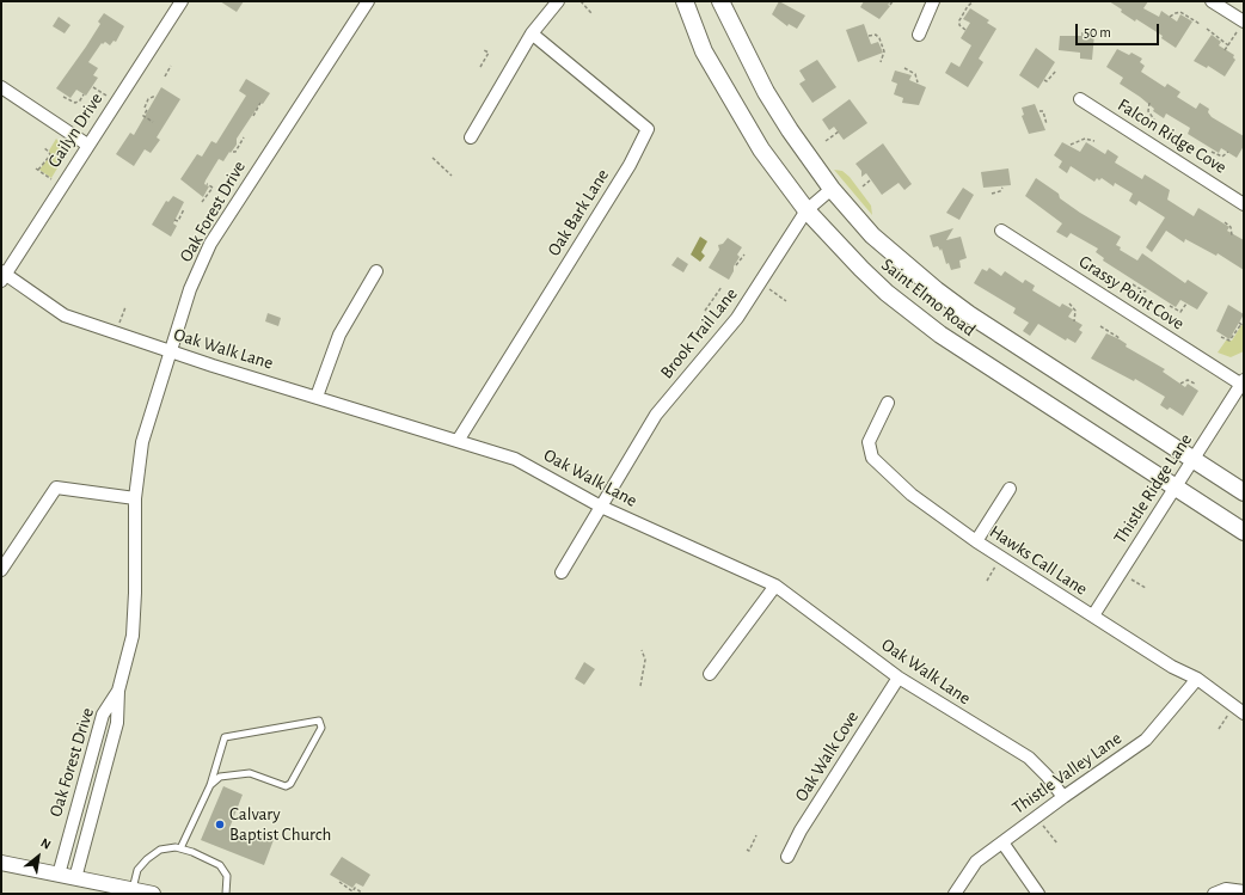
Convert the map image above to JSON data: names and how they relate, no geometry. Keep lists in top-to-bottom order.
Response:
{
  "streets": {
    "main road": ["Saint Elmo Road"],
    "street": [
      "Gailyn Drive",
      "Falcon Ridge Cove",
      "Oak Forest Drive",
      "Oak Bark Lane",
      "Grassy Point Cove",
      "Brook Trail Lane",
      "Oak Walk Lane",
      "Thistle Ridge Lane",
      "Hawks Call Lane",
      "Oak Walk Cove",
      "Thistle Valley Lane"
    ]
  },
  "crossings": [
    ["Gailyn Drive", "Oak Walk Lane"],
    ["Oak Forest Drive", "Oak Walk Lane"],
    ["Oak Bark Lane", "Oak Walk Lane"],
    ["Grassy Point Cove", "Thistle Ridge Lane"],
    ["Saint Elmo Road", "Brook Trail Lane"],
    ["Saint Elmo Road", "Thistle Ridge Lane"],
    ["Brook Trail Lane", "Oak Walk Lane"],
    ["Oak Walk Lane", "Oak Walk Cove"],
    ["Oak Walk Lane", "Thistle Valley Lane"],
    ["Thistle Ridge Lane", "Hawks Call Lane"],
    ["Hawks Call Lane", "Thistle Valley Lane"]
  ],
  "places": ["Calvary Baptist Church"],
  "scale_bar": "50 m",
  "north": "top right"
}
